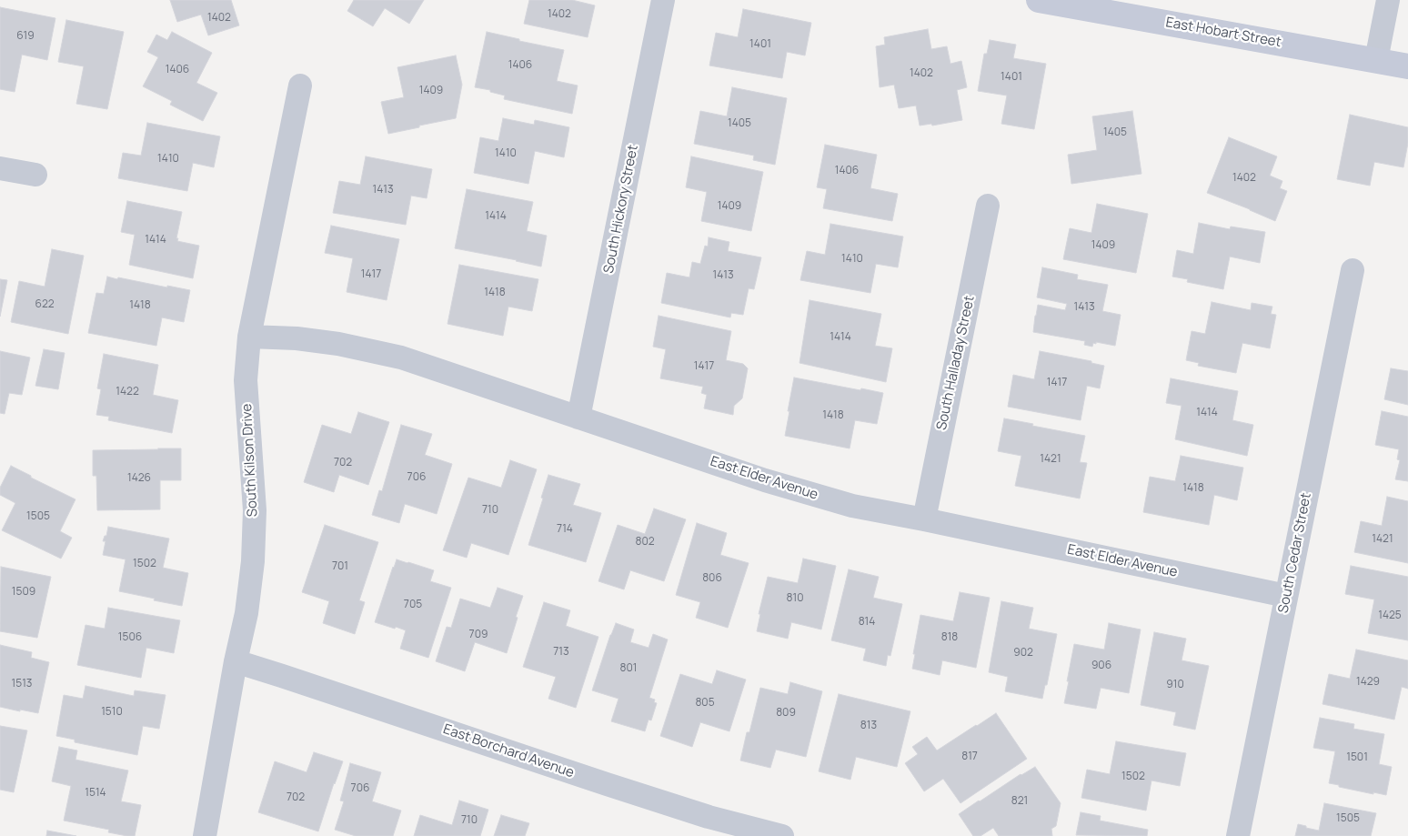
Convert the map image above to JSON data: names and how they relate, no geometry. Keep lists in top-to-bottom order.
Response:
{
  "streets": {
    "street": [
      "East Hobart Street",
      "South Hickory Street",
      "South Halladay Street",
      "South Kilson Drive",
      "East Elder Avenue",
      "South Cedar Street",
      "East Borchard Avenue"
    ]
  },
  "crossings": [
    ["South Hickory Street", "East Elder Avenue"],
    ["South Halladay Street", "East Elder Avenue"],
    ["South Kilson Drive", "East Elder Avenue"],
    ["South Kilson Drive", "East Borchard Avenue"],
    ["East Elder Avenue", "South Cedar Street"]
  ],
  "house_numbers": [
    "1402",
    "1402",
    "619",
    "1401",
    "1406",
    "1406",
    "1402",
    "1401",
    "1409",
    "1405",
    "1405",
    "1410",
    "1410",
    "1406",
    "1402",
    "1413",
    "1409",
    "1414",
    "1414",
    "1409",
    "1410",
    "1417",
    "1413",
    "1418",
    "622",
    "1418",
    "1413",
    "1414",
    "1417",
    "1417",
    "1422",
    "1414",
    "1418",
    "1421",
    "702",
    "706",
    "1426",
    "1418",
    "710",
    "1505",
    "714",
    "1421",
    "802",
    "1502",
    "701",
    "806",
    "1509",
    "810",
    "705",
    "1425",
    "814",
    "709",
    "1506",
    "818",
    "713",
    "902",
    "906",
    "801",
    "1429",
    "1513",
    "910",
    "805",
    "1510",
    "809",
    "813",
    "817",
    "1501",
    "1502",
    "706",
    "1514",
    "702",
    "821",
    "1505",
    "710"
  ]
}
